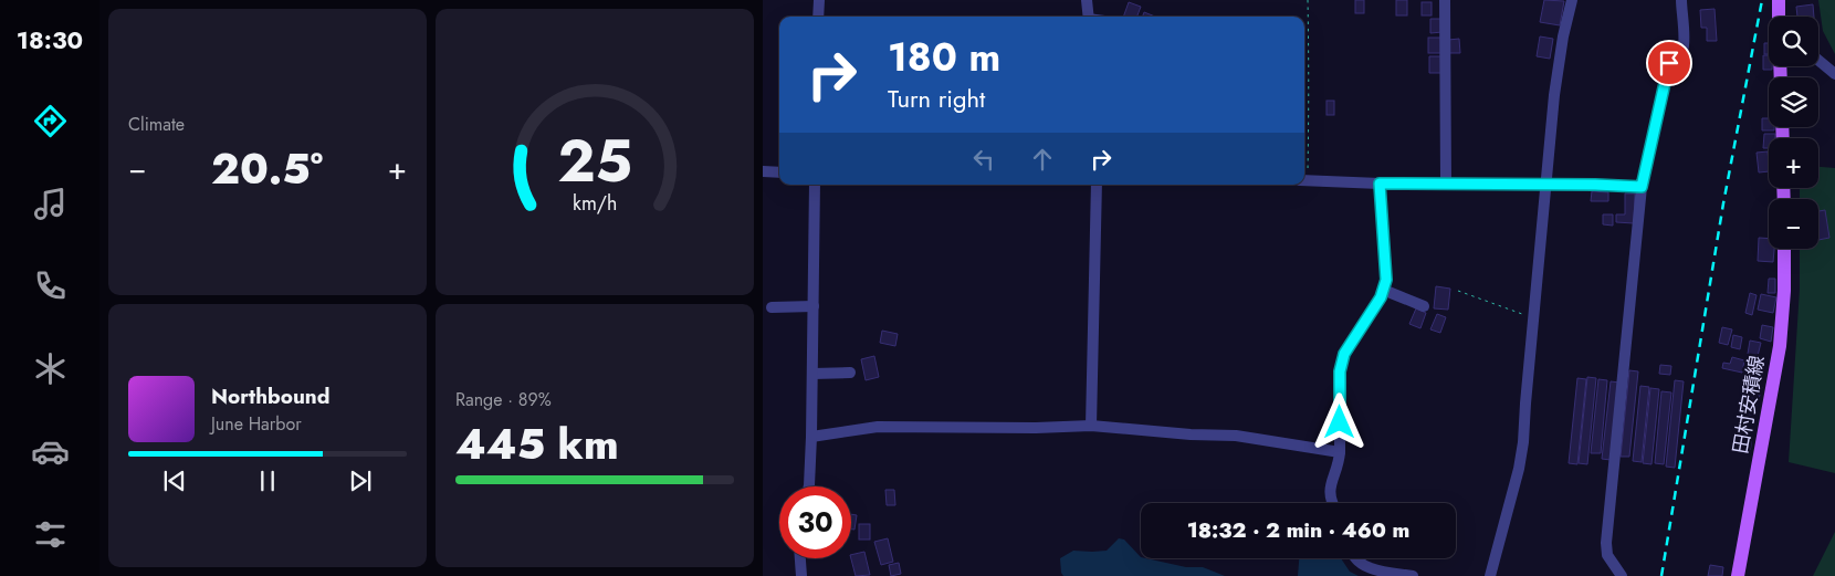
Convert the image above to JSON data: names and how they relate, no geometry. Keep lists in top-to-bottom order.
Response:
{
  "streets": {
    "main road": ["田村安積線"]
  },
  "page": {
    "tabs": "18:30",
    "tile": [
      "Climate",
      ["Range · 89%", "445 km"]
    ],
    "map_buttons": ["+", "−"],
    "turn": ["180 m", "Turn right"],
    "heat": ["−", "20.5°", "+"],
    "song": ["Northbound", "June Harbor"],
    "limit": "30",
    "trip": "18:32 · 2 min · 460 m",
    "gauge": ["25", "km/h"]
  }
}
